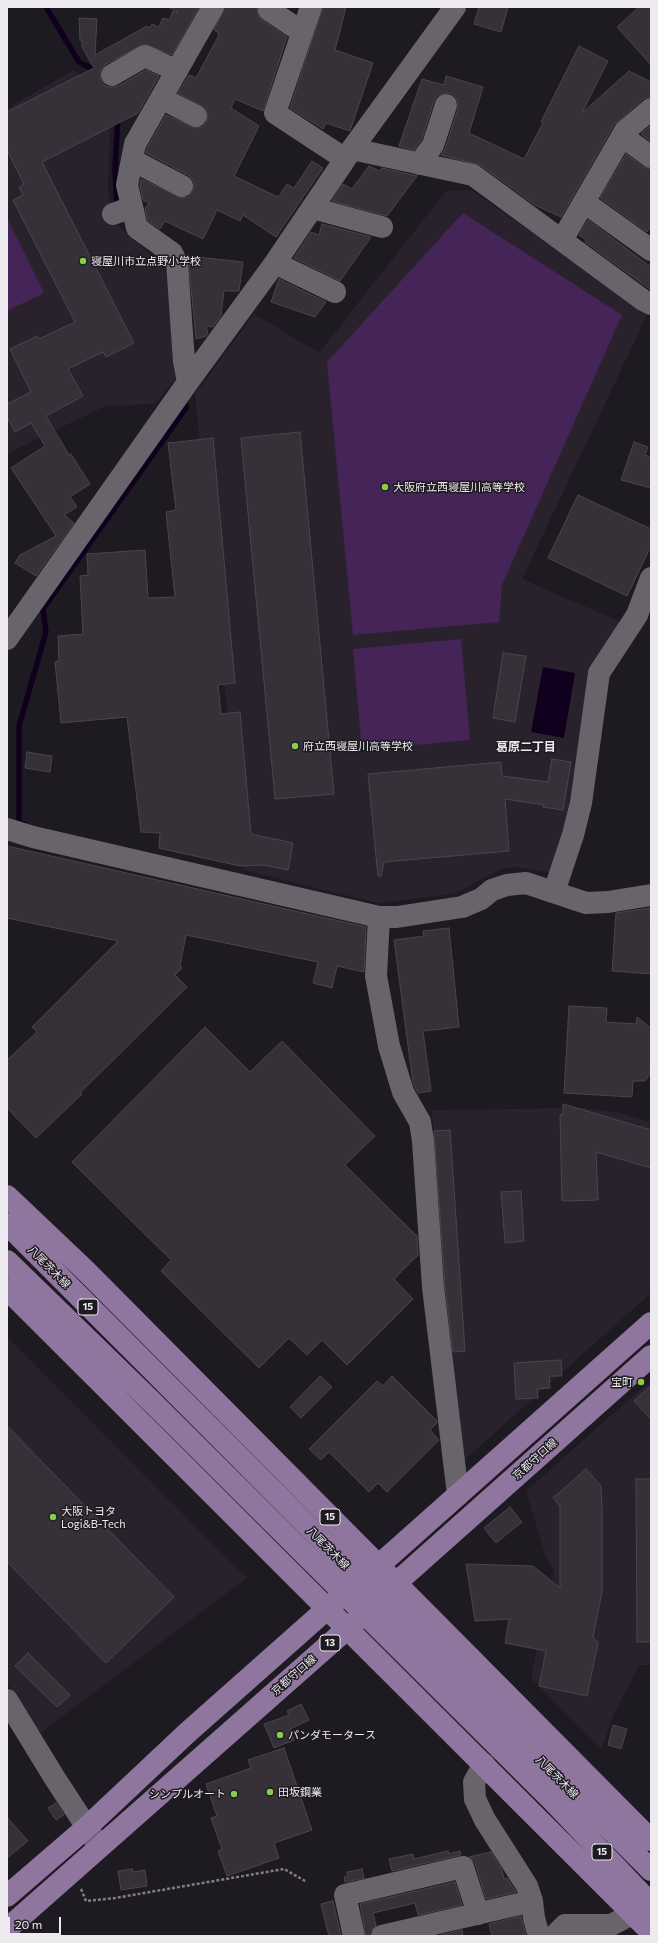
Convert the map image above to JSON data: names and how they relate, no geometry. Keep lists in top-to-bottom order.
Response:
{
  "streets": {
    "main road": [
      "八尾茨木線",
      "15",
      "京都守口線",
      "13"
    ]
  },
  "crossings": [
    ["八尾茨木線", "15"],
    ["15", "京都守口線"],
    ["15", "13"]
  ],
  "districts": ["葛原二丁目"],
  "places": [
    "寝屋川市立点野小学校",
    "大阪府立西寝屋川高等学校",
    "府立西寝屋川高等学校",
    "宝町",
    "大阪トヨタ Logi&B-Tech",
    "パンダモータース",
    "田坂鋼業",
    "シンプルオート"
  ],
  "scale_bar": "20 m"
}
